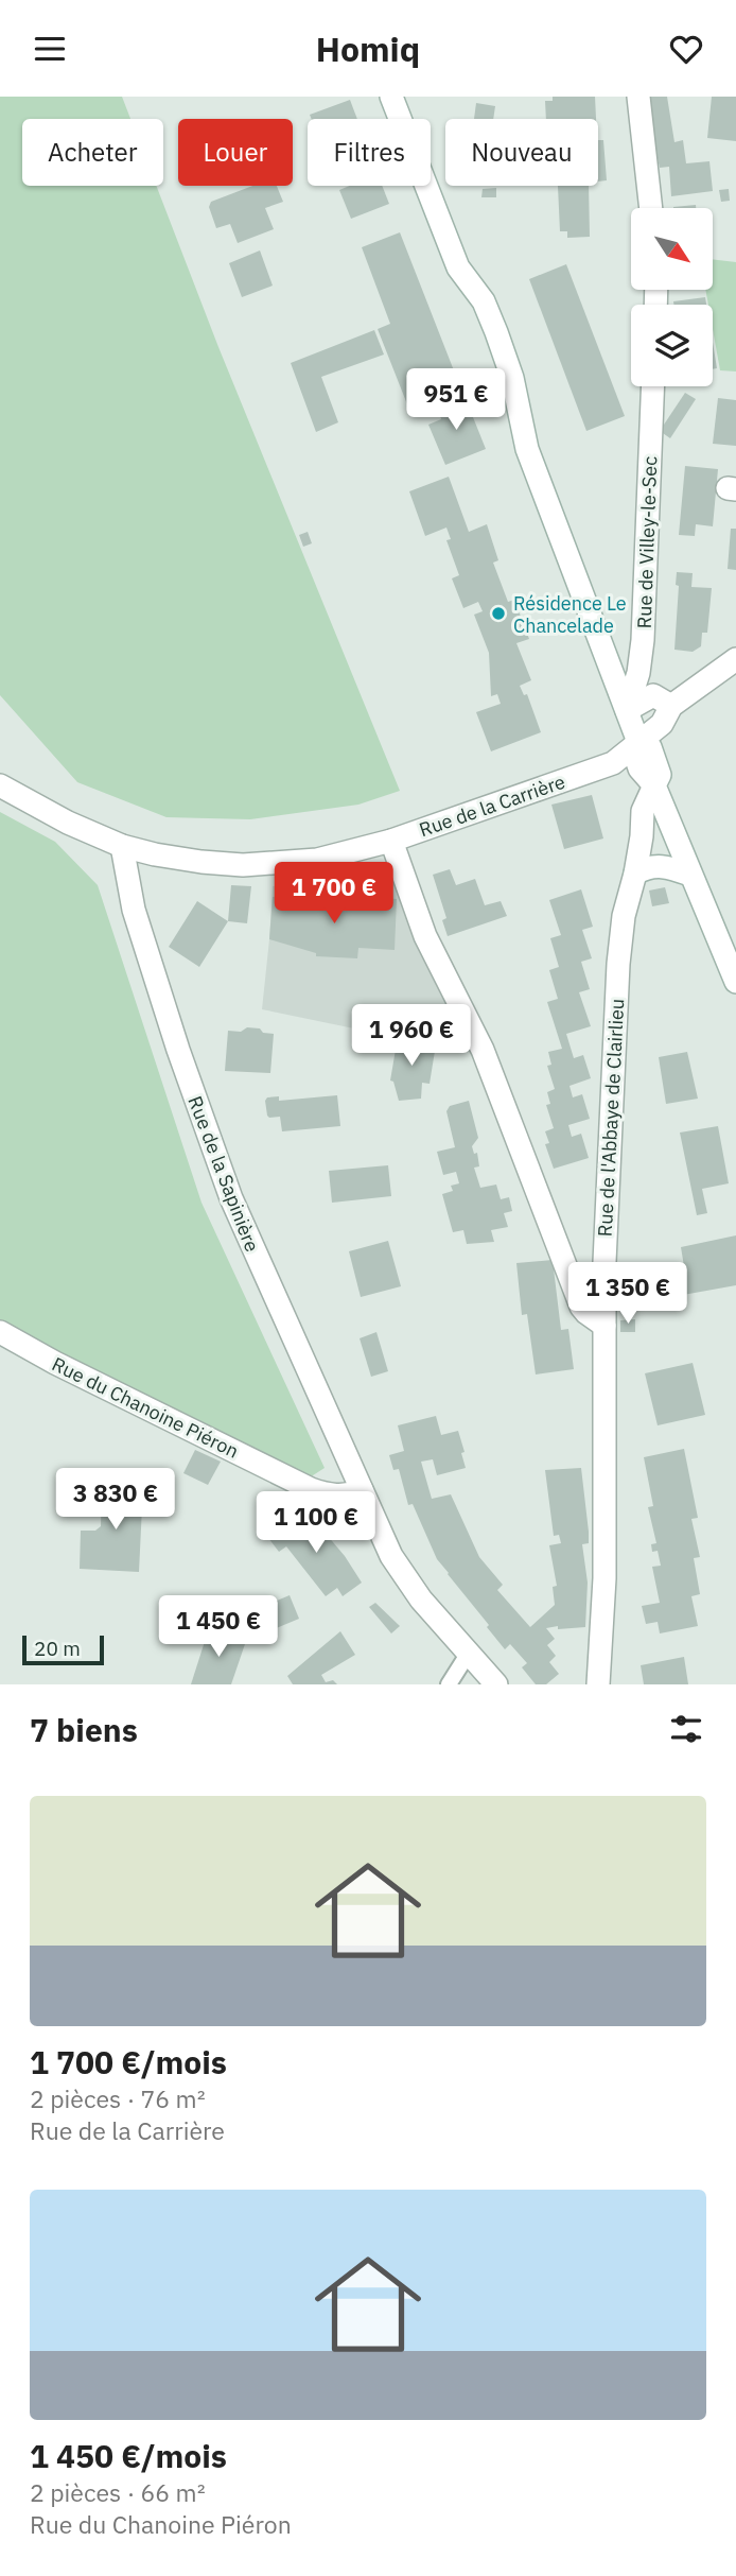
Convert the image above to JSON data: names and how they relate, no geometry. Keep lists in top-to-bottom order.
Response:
{
  "streets": {
    "street": [
      "Rue de Villey-le-Sec",
      "Rue de la Carrière",
      "Rue de l'Abbaye de Clairlieu",
      "Rue de la Sapinière",
      "Rue du Chanoine Piéron"
    ]
  },
  "crossings": [
    ["Rue de la Carrière", "Rue de la Sapinière"],
    ["Rue de la Sapinière", "Rue du Chanoine Piéron"]
  ],
  "places": ["Résidence Le Chancelade"],
  "scale_bar": "20 m",
  "north": "bottom right",
  "page": {
    "header": "Homiq",
    "chip": [
      "Acheter",
      "Louer",
      "Filtres",
      "Nouveau"
    ],
    "price": [
      "951 €",
      "1 700 €",
      "1 960 €",
      "1 350 €",
      "3 830 €",
      "1 100 €",
      "1 450 €"
    ],
    "scale": "20 m",
    "heading": "7 biens",
    "list": [
      {
        "name": "1 700 €/mois",
        "note": "2 pièces · 76 m² · Rue de la Carrière"
      },
      {
        "name": "1 450 €/mois",
        "note": "2 pièces · 66 m² · Rue du Chanoine Piéron"
      }
    ]
  }
}
